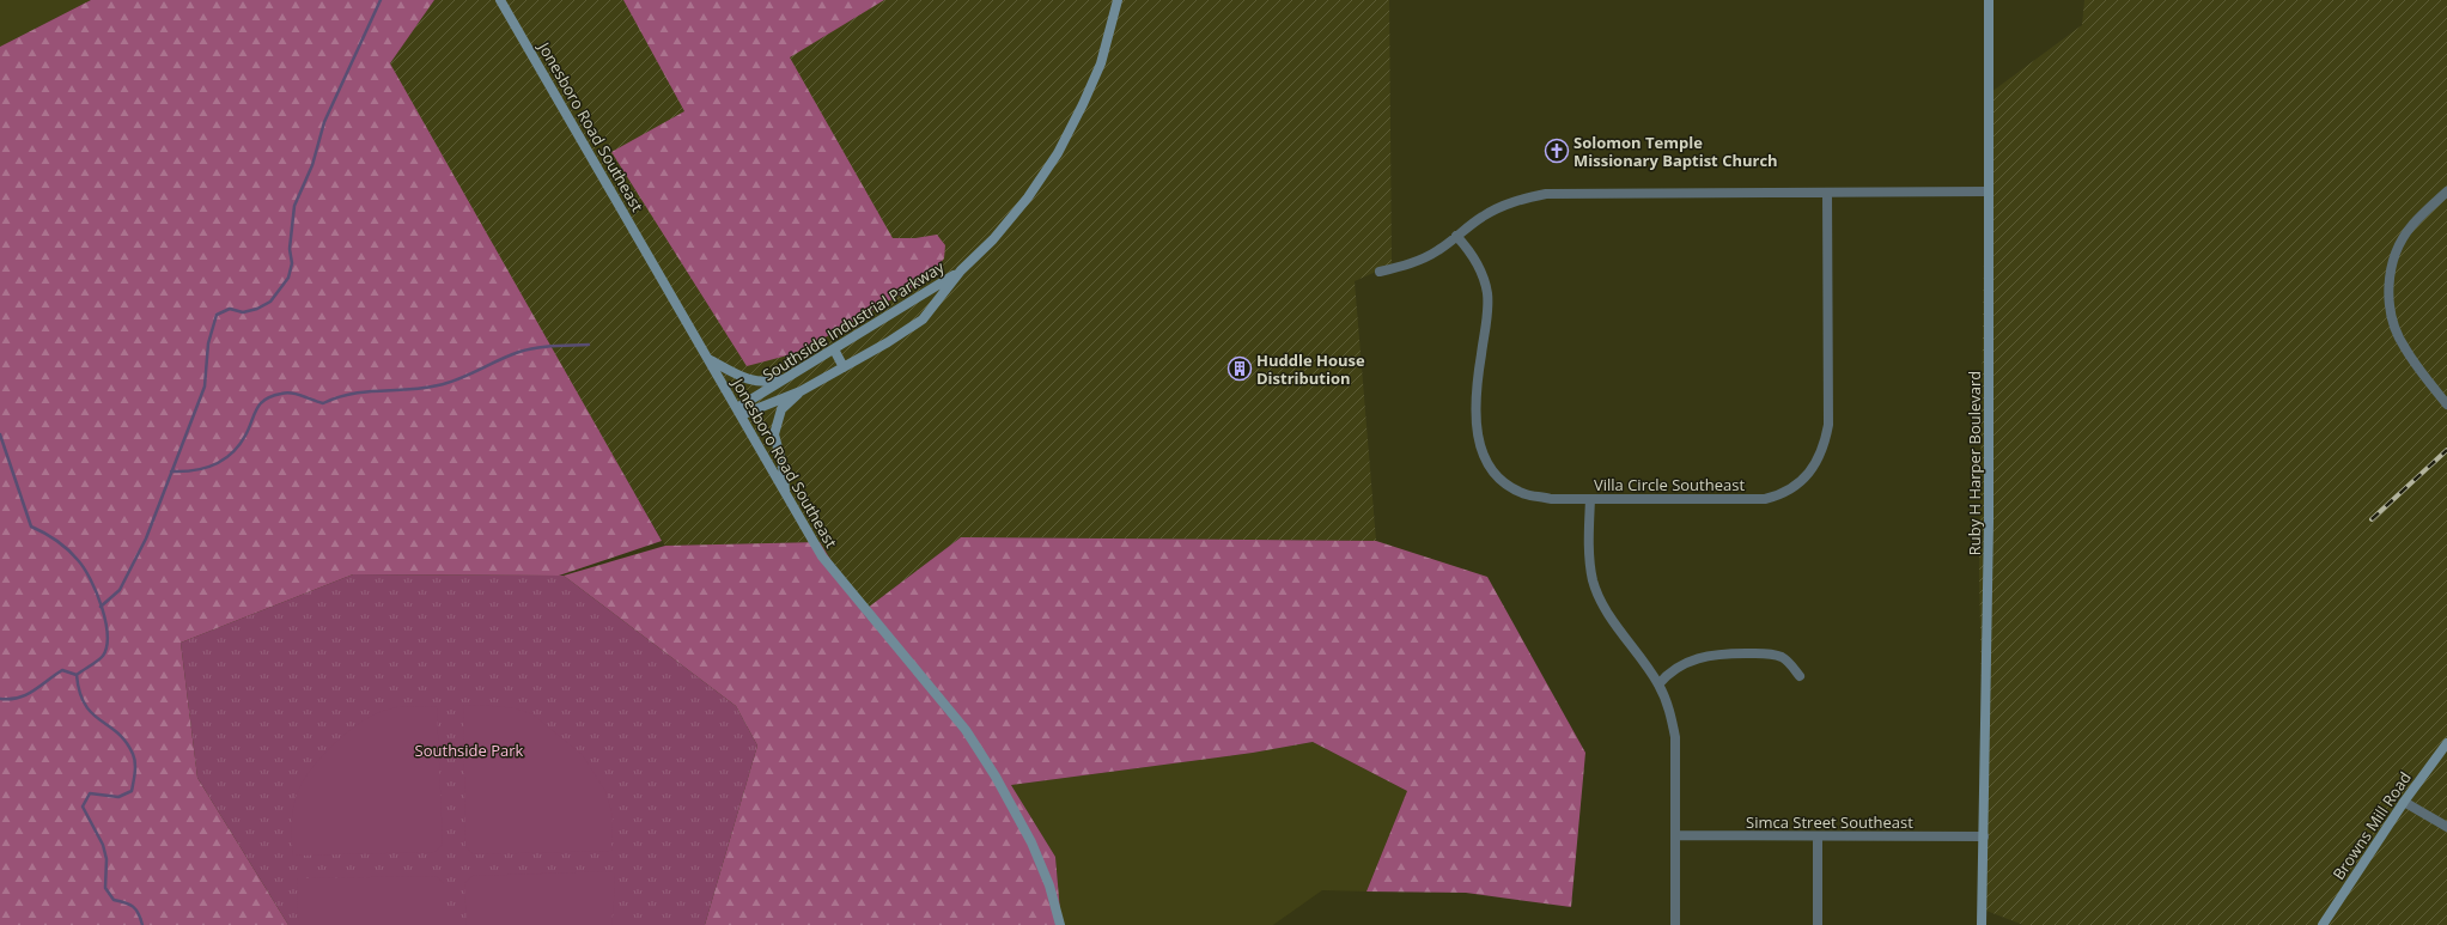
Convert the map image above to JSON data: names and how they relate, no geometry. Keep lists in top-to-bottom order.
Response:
{
  "streets": {
    "street": [
      "Jonesboro Road Southeast",
      "Southside Industrial Parkway",
      "Ruby H Harper Boulevard",
      "Villa Circle Southeast",
      "Simca Street Southeast",
      "Browns Mill Road"
    ]
  },
  "crossings": [
    ["Jonesboro Road Southeast", "Southside Industrial Parkway"],
    ["Ruby H Harper Boulevard", "Simca Street Southeast"]
  ],
  "parks": ["Southside Park"],
  "places": {
    "church": ["Solomon Temple Missionary Baptist Church"],
    "building": ["Huddle House Distribution"]
  }
}
